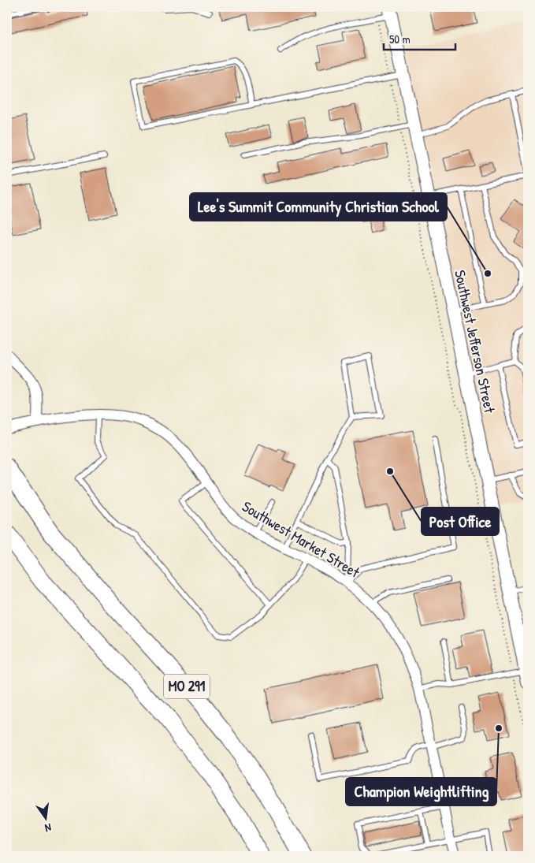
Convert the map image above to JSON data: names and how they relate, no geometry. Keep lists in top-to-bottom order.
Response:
{
  "streets": {
    "highway": ["MO 291"],
    "street": ["Southwest Jefferson Street", "Southwest Market Street"]
  },
  "places": ["Lee's Summit Community Christian School", "Post Office", "Champion Weightlifting"],
  "scale_bar": "50 m",
  "north": "bottom"
}
